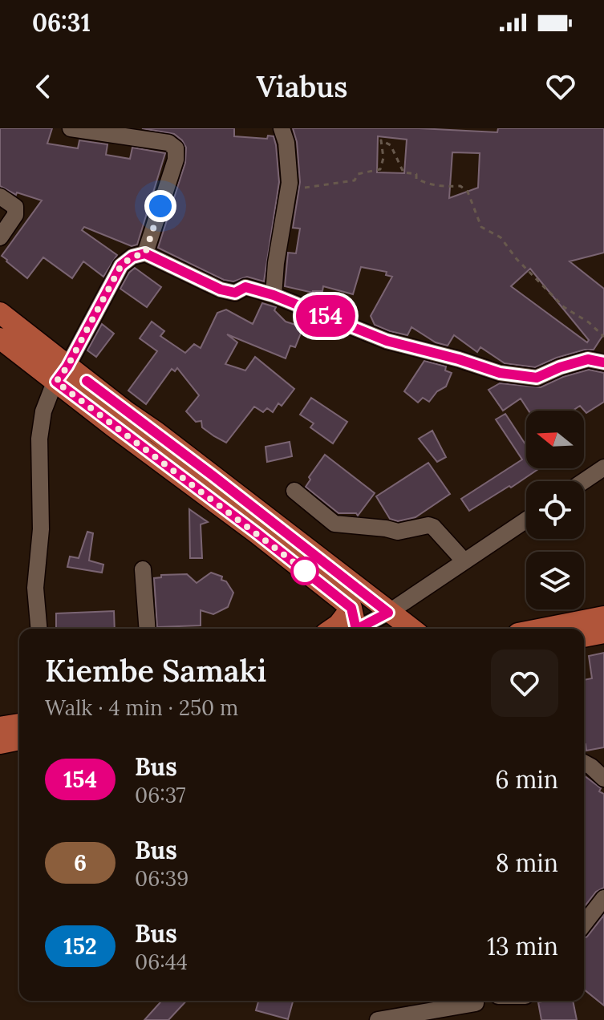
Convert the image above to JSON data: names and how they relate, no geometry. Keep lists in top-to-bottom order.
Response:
{
  "lines": ["bus line 154"],
  "north": "left",
  "page": {
    "status": "06:31",
    "header": "Viabus",
    "on_map": "154",
    "heading": ["Kiembe Samaki", "Walk · 4 min · 250 m"],
    "list": [
      {
        "mark": "154",
        "name": "Bus",
        "note": "06:37",
        "value": "6 min"
      },
      {
        "mark": "6",
        "name": "Bus",
        "note": "06:39",
        "value": "8 min"
      },
      {
        "mark": "152",
        "name": "Bus",
        "note": "06:44",
        "value": "13 min"
      }
    ]
  }
}
